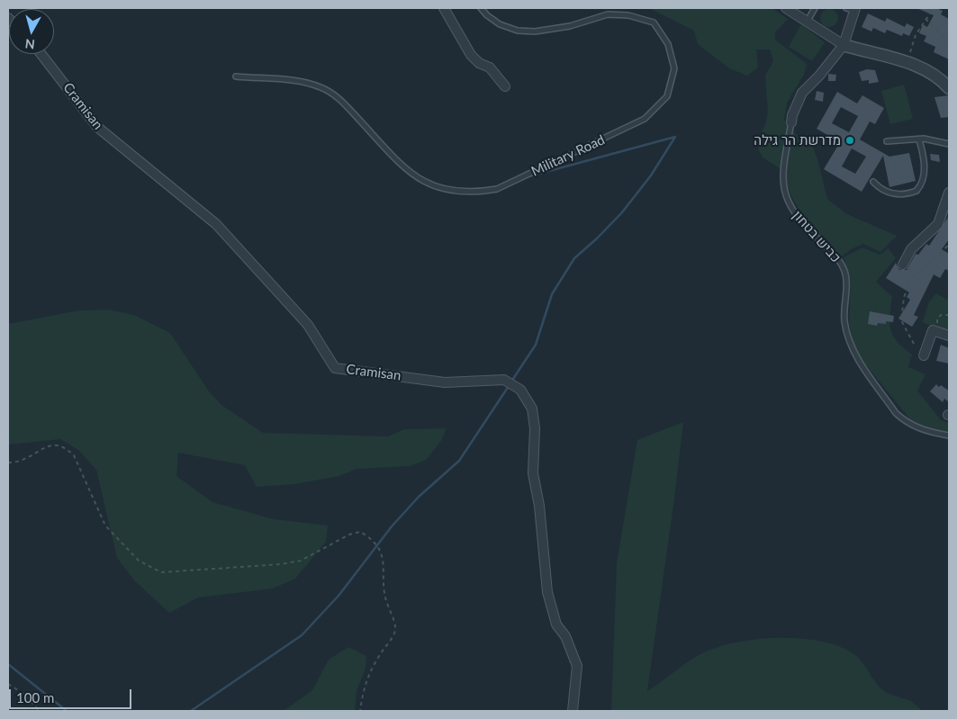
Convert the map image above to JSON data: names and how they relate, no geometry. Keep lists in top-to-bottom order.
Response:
{
  "streets": {
    "street": ["Cramisan"],
    "lane": ["Military Road", "כביש בטחון"]
  },
  "places": ["מדרשת הר גילה"],
  "scale_bar": "100 m",
  "north": "bottom"
}
